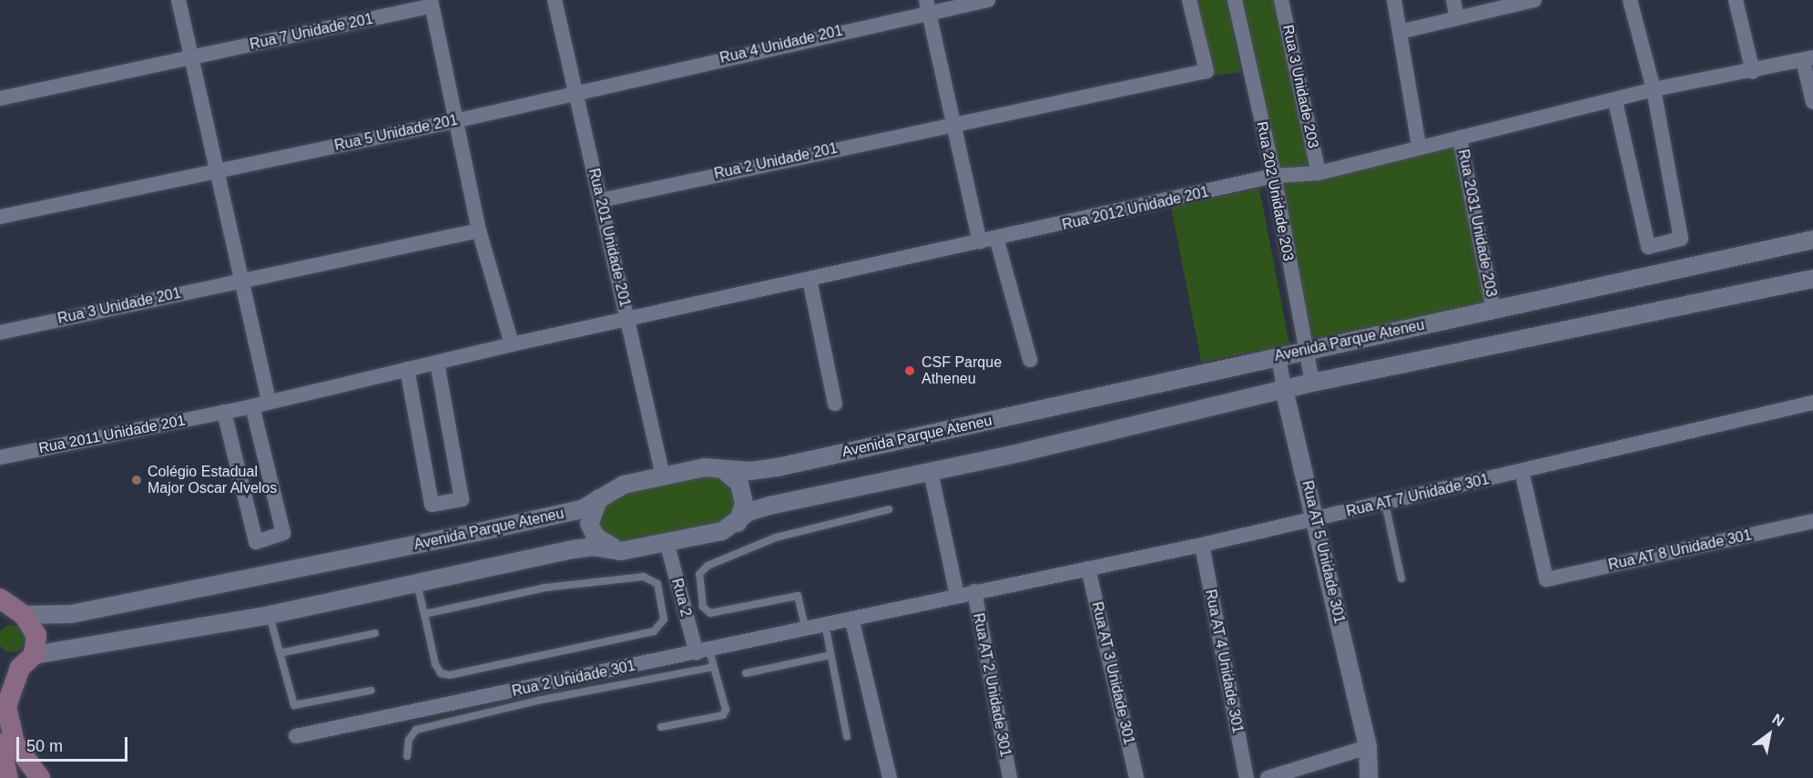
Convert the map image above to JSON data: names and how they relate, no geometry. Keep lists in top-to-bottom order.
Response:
{
  "streets": {
    "street": [
      "Rua 7 Unidade 201",
      "Rua 4 Unidade 201",
      "Rua 3 Unidade 203",
      "Rua 5 Unidade 201",
      "Rua 2 Unidade 201",
      "Rua 202 Unidade 203",
      "Rua 2012 Unidade 201",
      "Rua 2031 Unidade 203",
      "Rua 201 Unidade 201",
      "Rua 3 Unidade 201",
      "Avenida Parque Ateneu",
      "Rua 2011 Unidade 201",
      "Rua AT 7 Unidade 301",
      "Rua AT 8 Unidade 301",
      "Rua AT 5 Unidade 301",
      "Rua 2",
      "Rua AT 4 Unidade 301",
      "Rua AT 3 Unidade 301",
      "Rua 2 Unidade 301",
      "Rua AT 2 Unidade 301"
    ]
  },
  "crossings": [
    ["Rua 4 Unidade 201", "Rua 5 Unidade 201"],
    ["Rua 4 Unidade 201", "Rua 201 Unidade 201"],
    ["Rua 3 Unidade 203", "Rua 2031 Unidade 203"],
    ["Rua 5 Unidade 201", "Rua 201 Unidade 201"],
    ["Rua 2 Unidade 201", "Rua 201 Unidade 201"],
    ["Rua 202 Unidade 203", "Rua 2012 Unidade 201"],
    ["Rua 202 Unidade 203", "Rua 2031 Unidade 203"],
    ["Rua 202 Unidade 203", "Avenida Parque Ateneu"],
    ["Rua 2012 Unidade 201", "Rua 2031 Unidade 203"],
    ["Rua 2012 Unidade 201", "Rua 201 Unidade 201"],
    ["Rua 2012 Unidade 201", "Rua 2011 Unidade 201"],
    ["Rua 2031 Unidade 203", "Avenida Parque Ateneu"],
    ["Rua 201 Unidade 201", "Avenida Parque Ateneu"],
    ["Rua 201 Unidade 201", "Rua 2011 Unidade 201"],
    ["Avenida Parque Ateneu", "Rua AT 5 Unidade 301"],
    ["Rua AT 7 Unidade 301", "Rua AT 8 Unidade 301"],
    ["Rua AT 7 Unidade 301", "Rua AT 5 Unidade 301"],
    ["Rua AT 7 Unidade 301", "Rua AT 4 Unidade 301"],
    ["Rua AT 7 Unidade 301", "Rua AT 3 Unidade 301"],
    ["Rua AT 7 Unidade 301", "Rua 2 Unidade 301"],
    ["Rua AT 7 Unidade 301", "Rua AT 2 Unidade 301"],
    ["Rua 2", "Rua 2 Unidade 301"]
  ],
  "places": ["CSF Parque Atheneu", "Colégio Estadual Major Oscar Alvelos"],
  "scale_bar": "50 m",
  "north": "top right"
}
